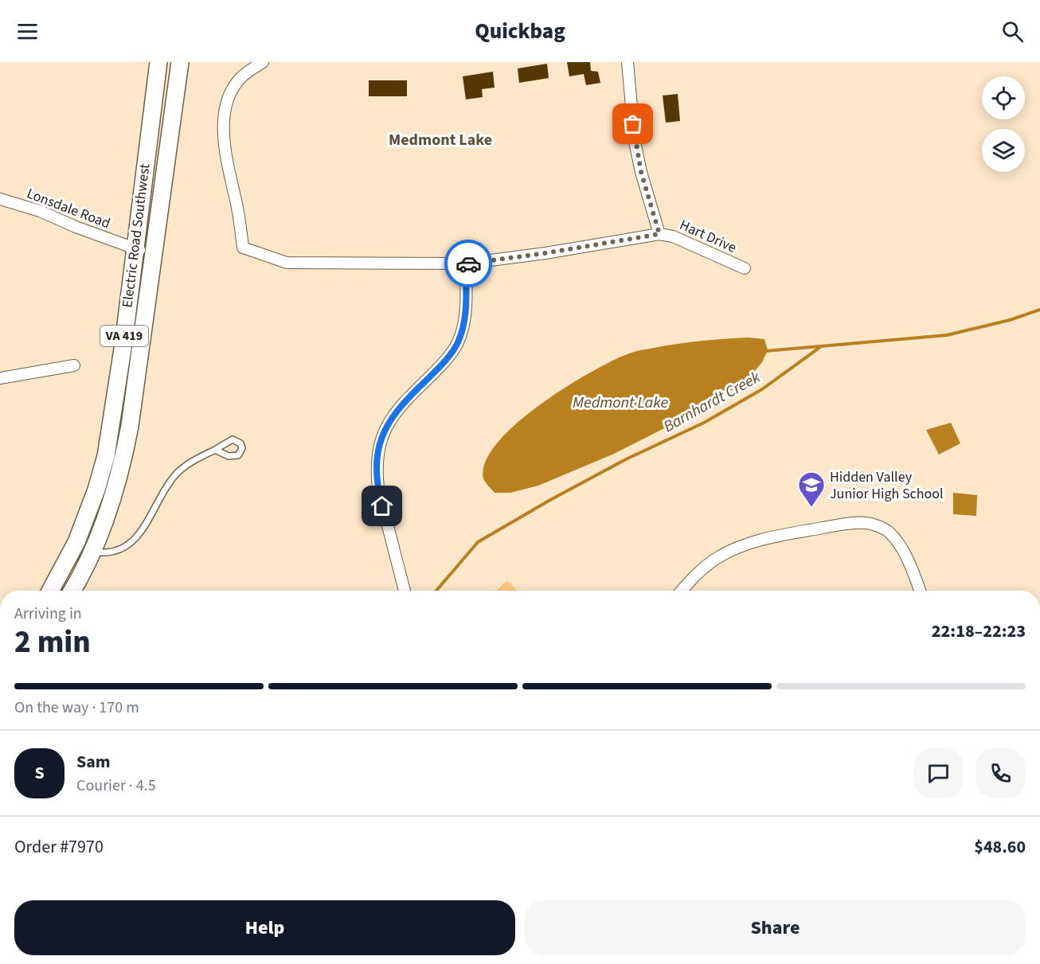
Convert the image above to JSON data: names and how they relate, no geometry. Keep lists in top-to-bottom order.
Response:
{
  "streets": {
    "main road": ["Electric Road Southwest", "VA 419"],
    "street": ["Lonsdale Road", "Hart Drive"]
  },
  "crossings": [
    ["Lonsdale Road", "Electric Road Southwest"]
  ],
  "districts": ["Medmont Lake"],
  "water": ["Barnhardt Creek", "Medmont Lake"],
  "places": {
    "school or university": ["Hidden Valley Junior High School"]
  },
  "page": {
    "header": "Quickbag",
    "heading": ["2 min", "Arriving in", "22:18–22:23"],
    "panel": [
      "Sam",
      "Courier · 4.5",
      "Order #7970",
      "$48.60"
    ],
    "bar": "On the way · 170 m",
    "round": "S",
    "buttons": ["Help", "Share"]
  }
}
